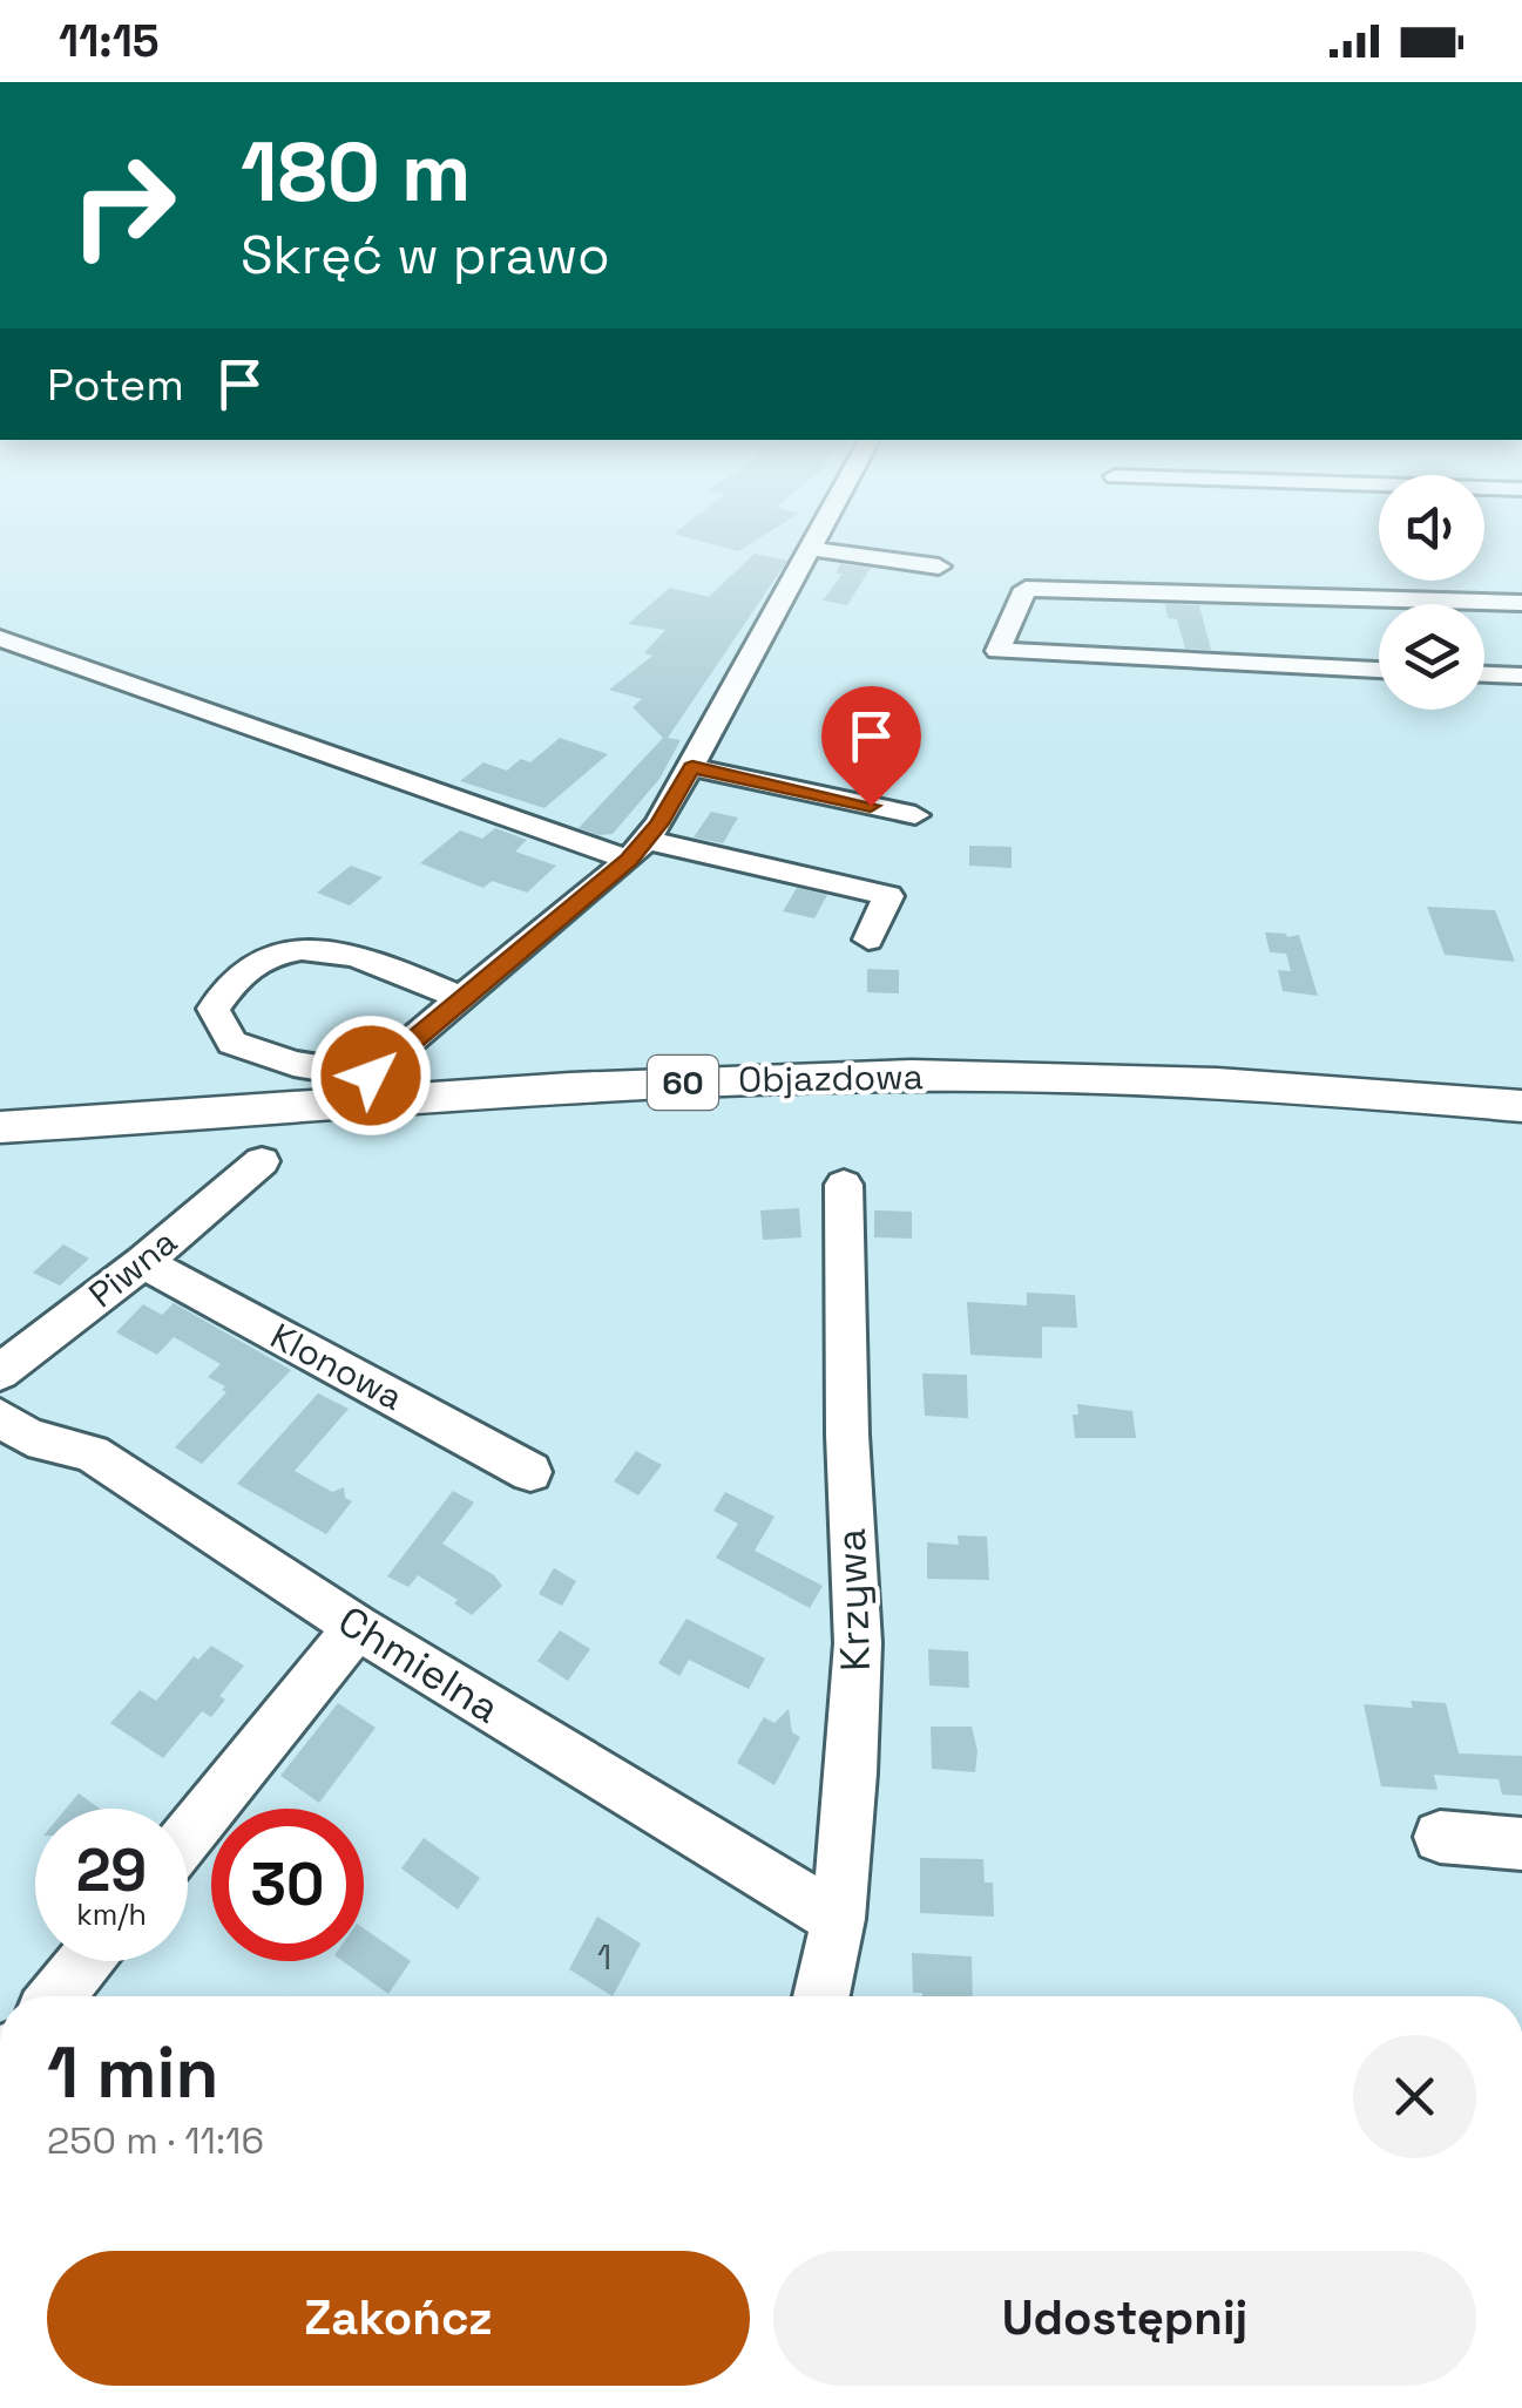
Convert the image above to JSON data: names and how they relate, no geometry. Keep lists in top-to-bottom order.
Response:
{
  "streets": {
    "main road": ["Objazdowa", "60"],
    "street": [
      "Piwna",
      "Klonowa",
      "Krzywa",
      "Chmielna"
    ]
  },
  "crossings": [
    ["Piwna", "Klonowa"],
    ["Krzywa", "Chmielna"]
  ],
  "house_numbers": ["1"],
  "page": {
    "status": "11:15",
    "turn": ["180 m", "Skręć w prawo"],
    "then": "Potem",
    "speed": "29 km/h",
    "limit": "30",
    "heading": ["1 min", "250 m · 11:16"],
    "buttons": ["Zakończ", "Udostępnij"]
  }
}
